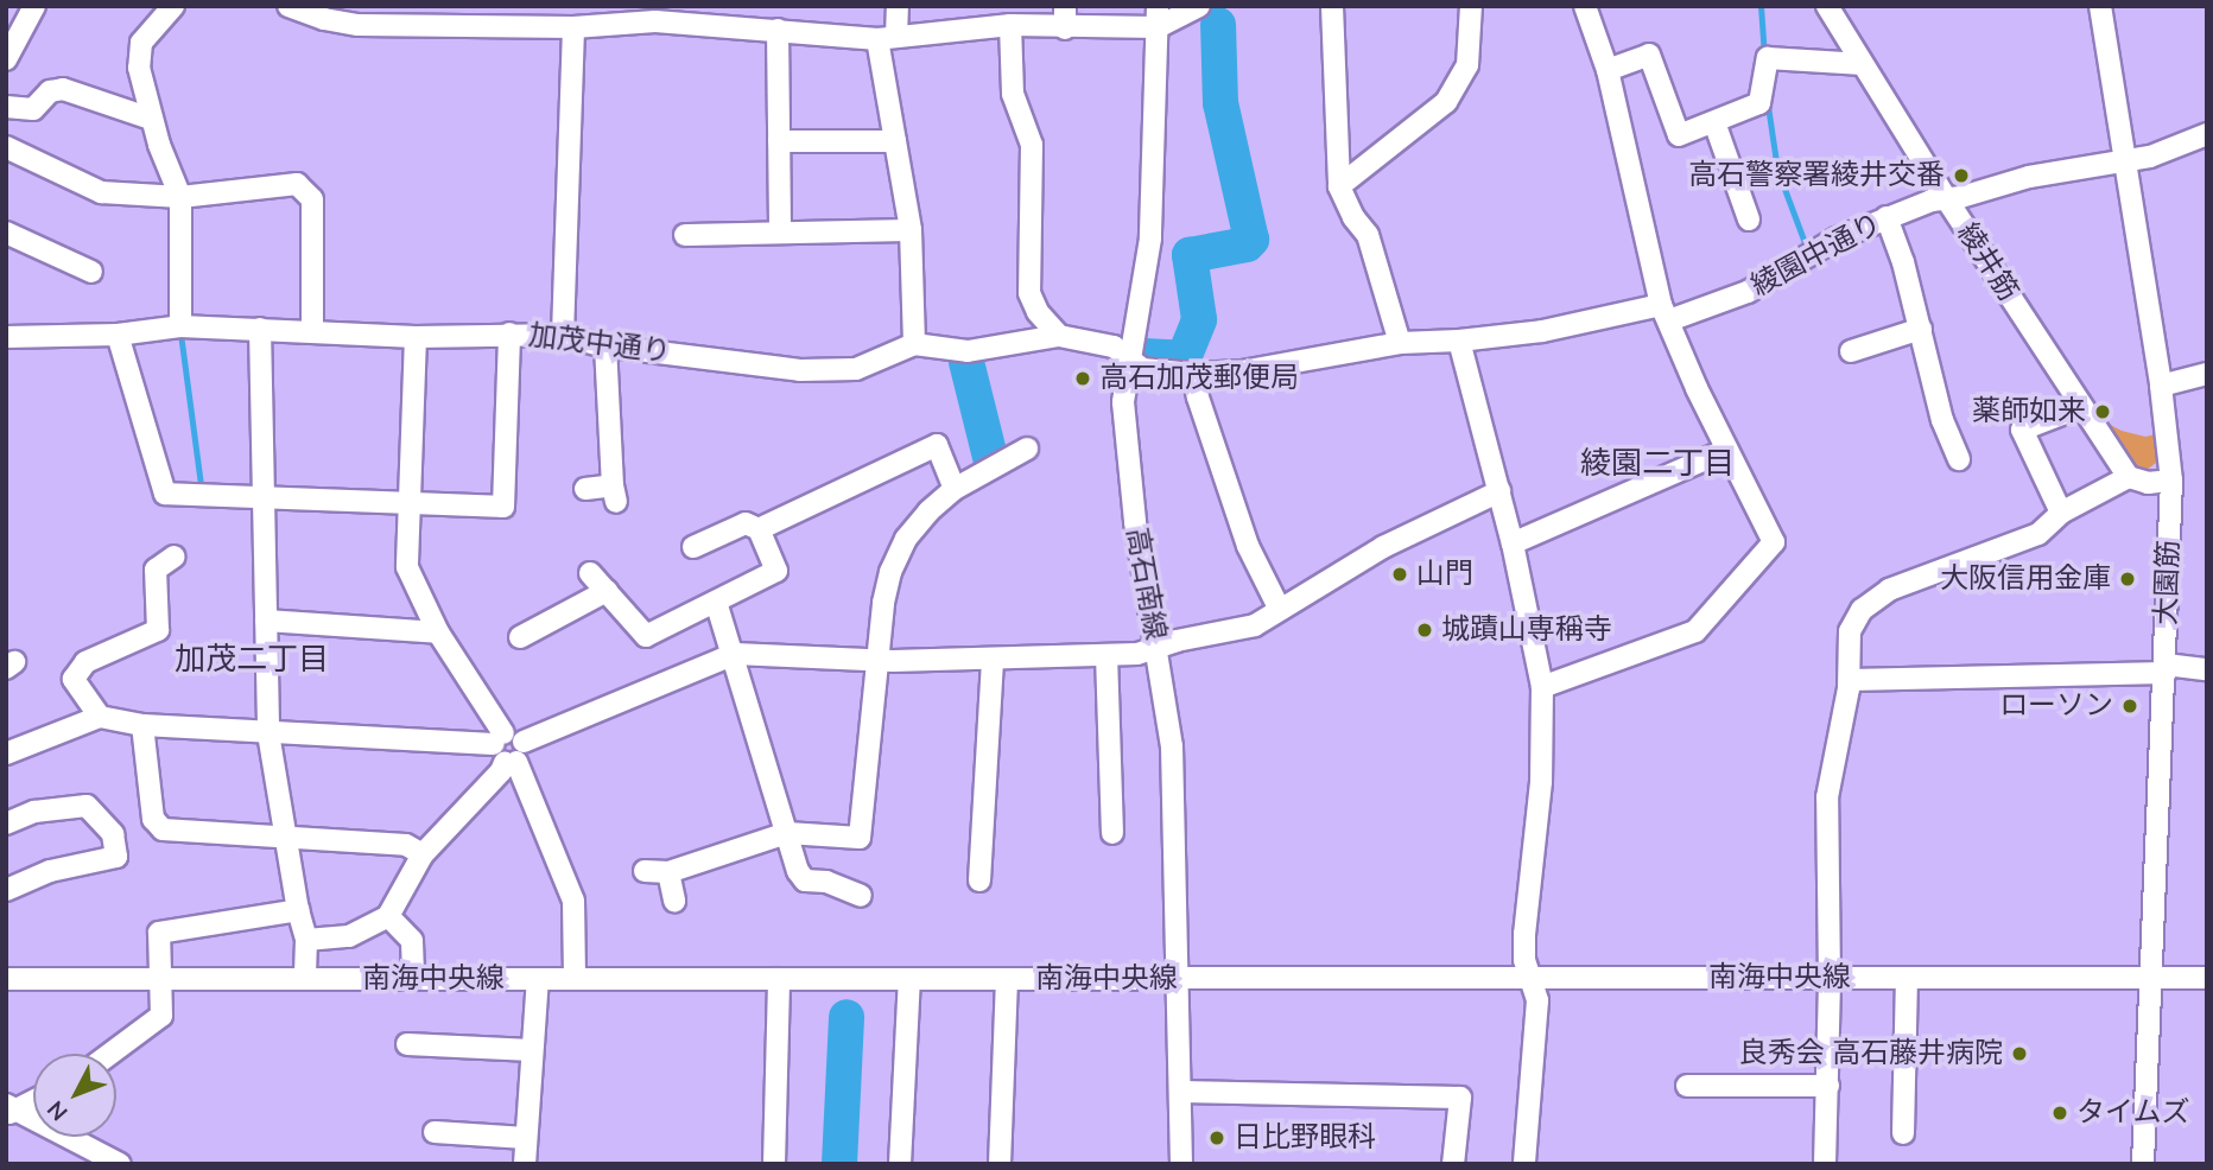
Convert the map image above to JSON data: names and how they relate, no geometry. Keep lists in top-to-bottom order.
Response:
{
  "streets": {
    "street": [
      "綾園中通り",
      "綾井筋",
      "加茂中通り",
      "大園筋",
      "高石南線",
      "南海中央線"
    ]
  },
  "crossings": [
    ["綾園中通り", "綾井筋"],
    ["綾園中通り", "大園筋"],
    ["綾園中通り", "高石南線"],
    ["大園筋", "南海中央線"],
    ["高石南線", "南海中央線"]
  ],
  "districts": ["綾園二丁目", "加茂二丁目"],
  "places": [
    "高石警察署綾井交番",
    "高石加茂郵便局",
    "薬師如来",
    "山門",
    "大阪信用金庫",
    "城蹟山専稱寺",
    "ローソン",
    "良秀会 高石藤井病院",
    "タイムズ",
    "日比野眼科"
  ],
  "north": "bottom left"
}
